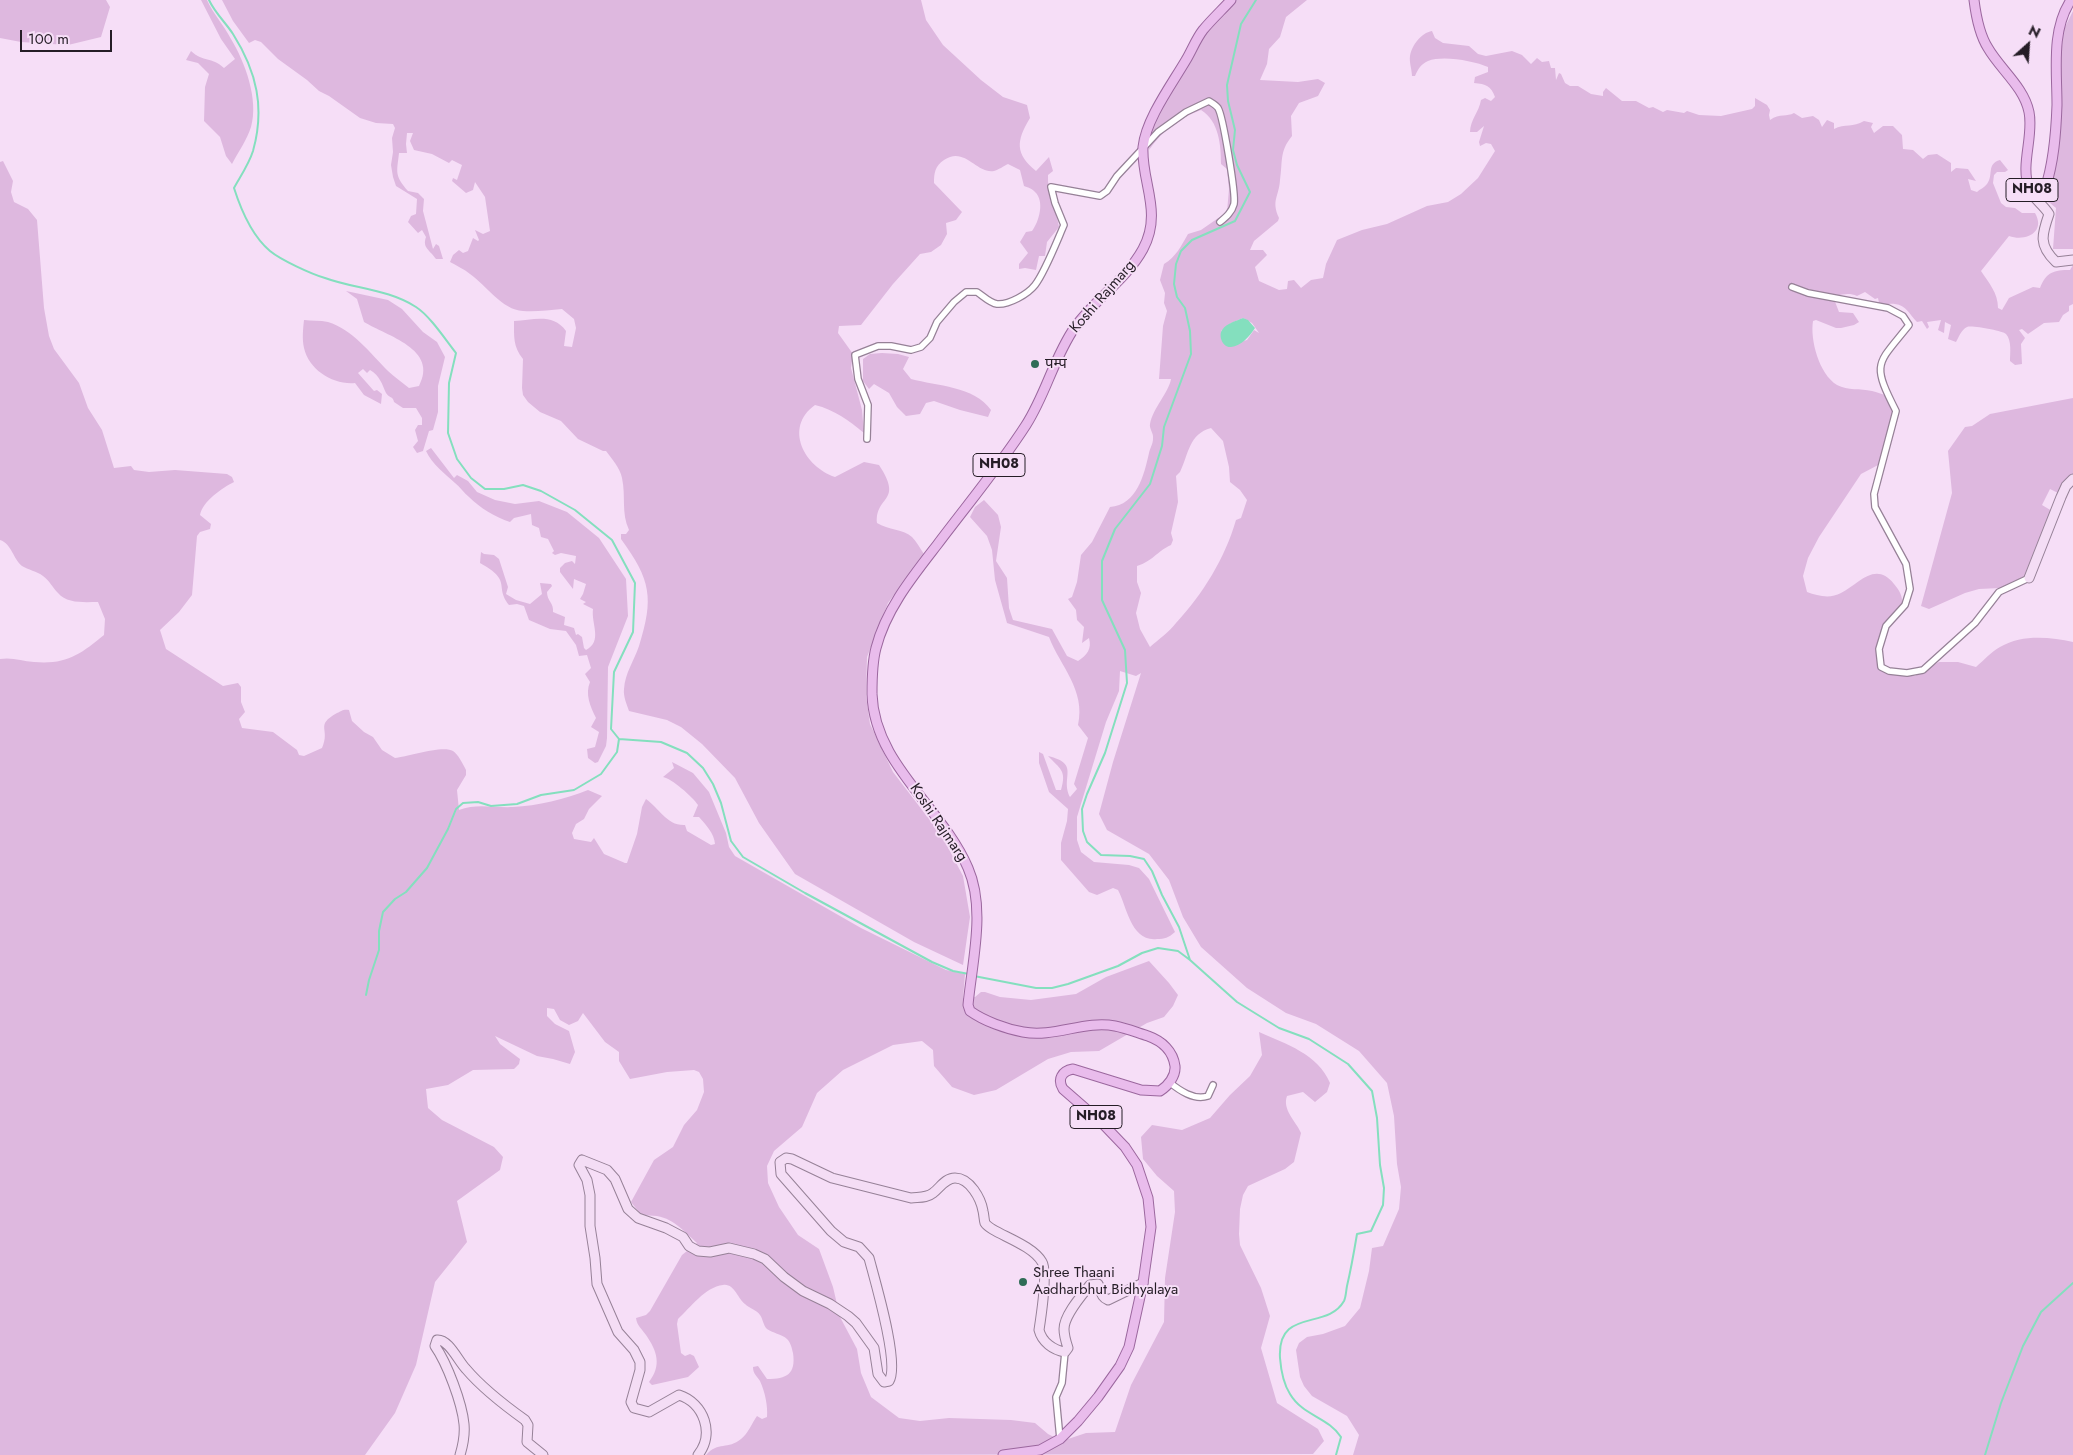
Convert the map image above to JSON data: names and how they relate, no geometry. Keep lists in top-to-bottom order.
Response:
{
  "streets": {
    "main road": ["NH08", "Koshi Rajmarg"]
  },
  "crossings": [
    ["NH08", "Koshi Rajmarg"]
  ],
  "places": ["पम्प", "Shree Thaani Aadharbhut Bidhyalaya"],
  "scale_bar": "100 m",
  "north": "top right"
}
